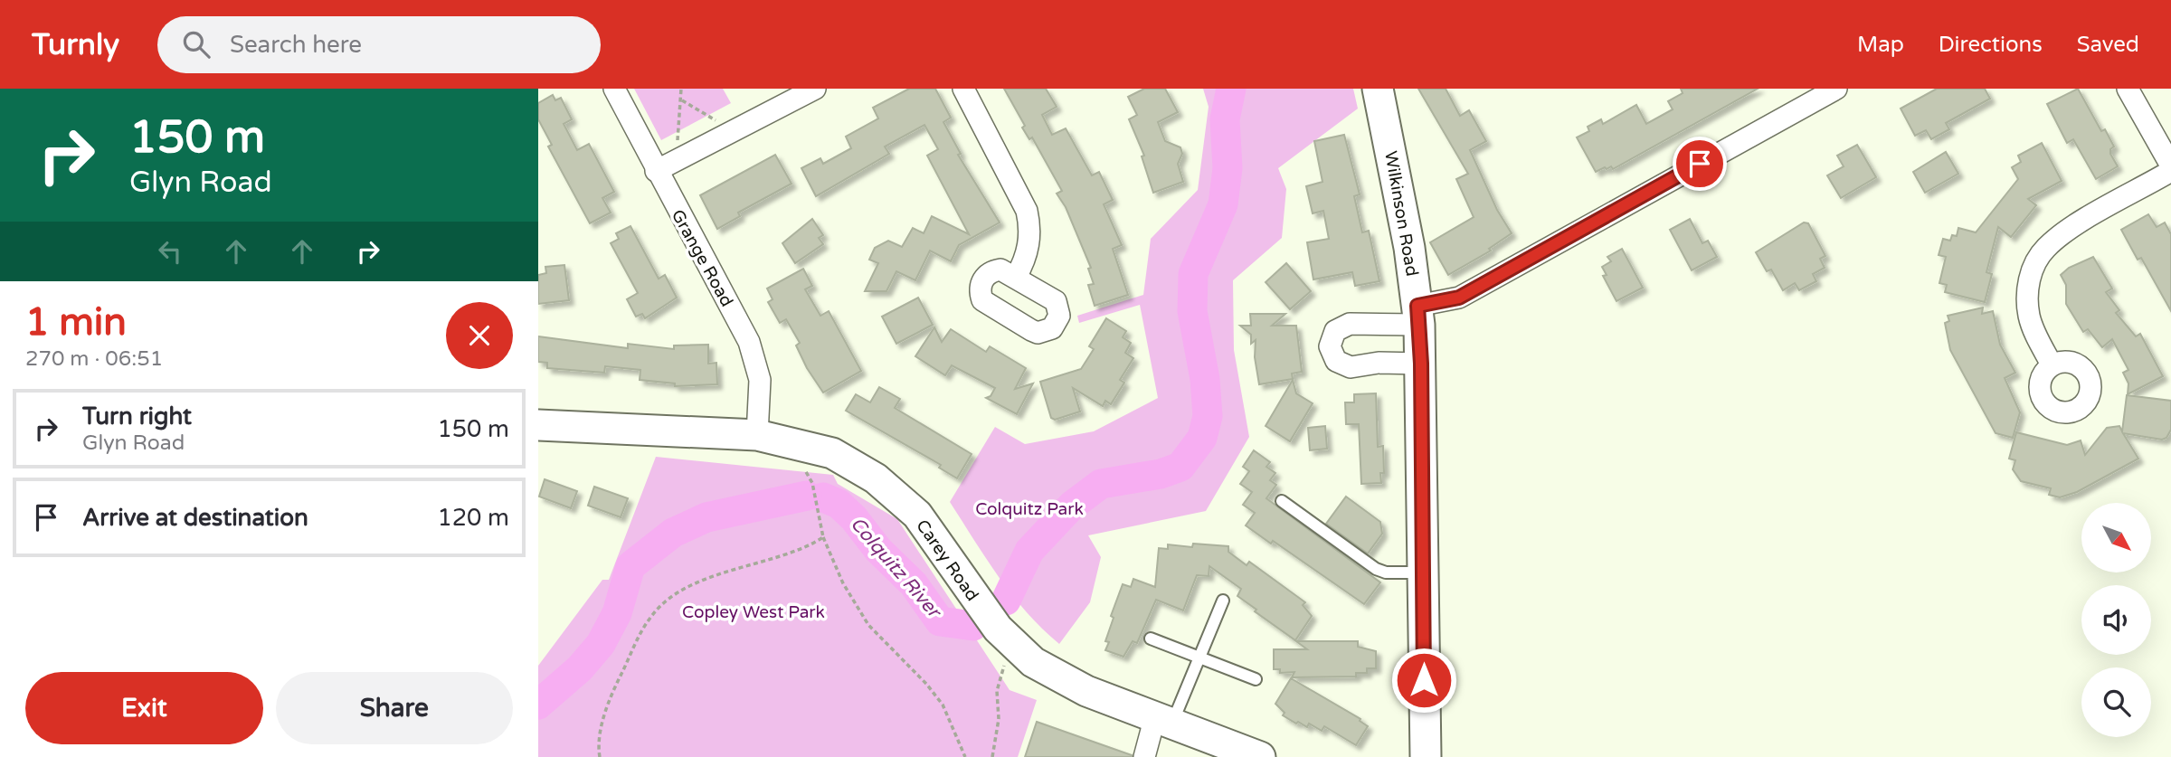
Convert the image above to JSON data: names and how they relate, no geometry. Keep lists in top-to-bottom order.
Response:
{
  "streets": {
    "street": ["Wilkinson Road", "Grange Road", "Carey Road"]
  },
  "crossings": [
    ["Grange Road", "Carey Road"]
  ],
  "water": ["Colquitz River"],
  "parks": ["Colquitz Park", "Copley West Park"],
  "north": "bottom right",
  "page": {
    "header": "Turnly",
    "search": "Search here",
    "nav": ["Map", "Directions", "Saved"],
    "turn": ["150 m", "Glyn Road"],
    "heading": ["1 min", "270 m · 06:51"],
    "list": [
      {
        "name": "Turn right",
        "note": "Glyn Road",
        "value": "150 m"
      },
      {
        "name": "Arrive at destination",
        "value": "120 m"
      }
    ],
    "buttons": ["Exit", "Share"]
  }
}
